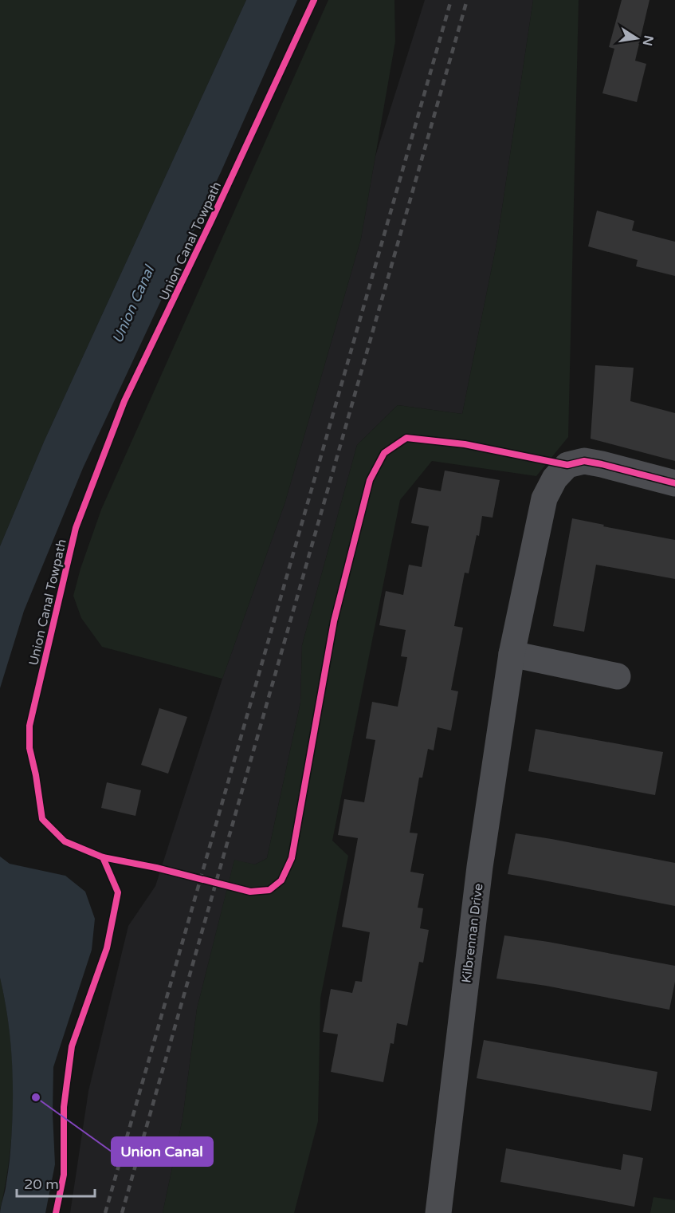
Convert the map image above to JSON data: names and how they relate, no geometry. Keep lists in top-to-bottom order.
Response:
{
  "streets": {
    "street": ["Kilbrennan Drive"],
    "cycle path": ["Union Canal Towpath"]
  },
  "water": ["Union Canal"],
  "places": ["Union Canal"],
  "scale_bar": "20 m",
  "north": "right"
}
